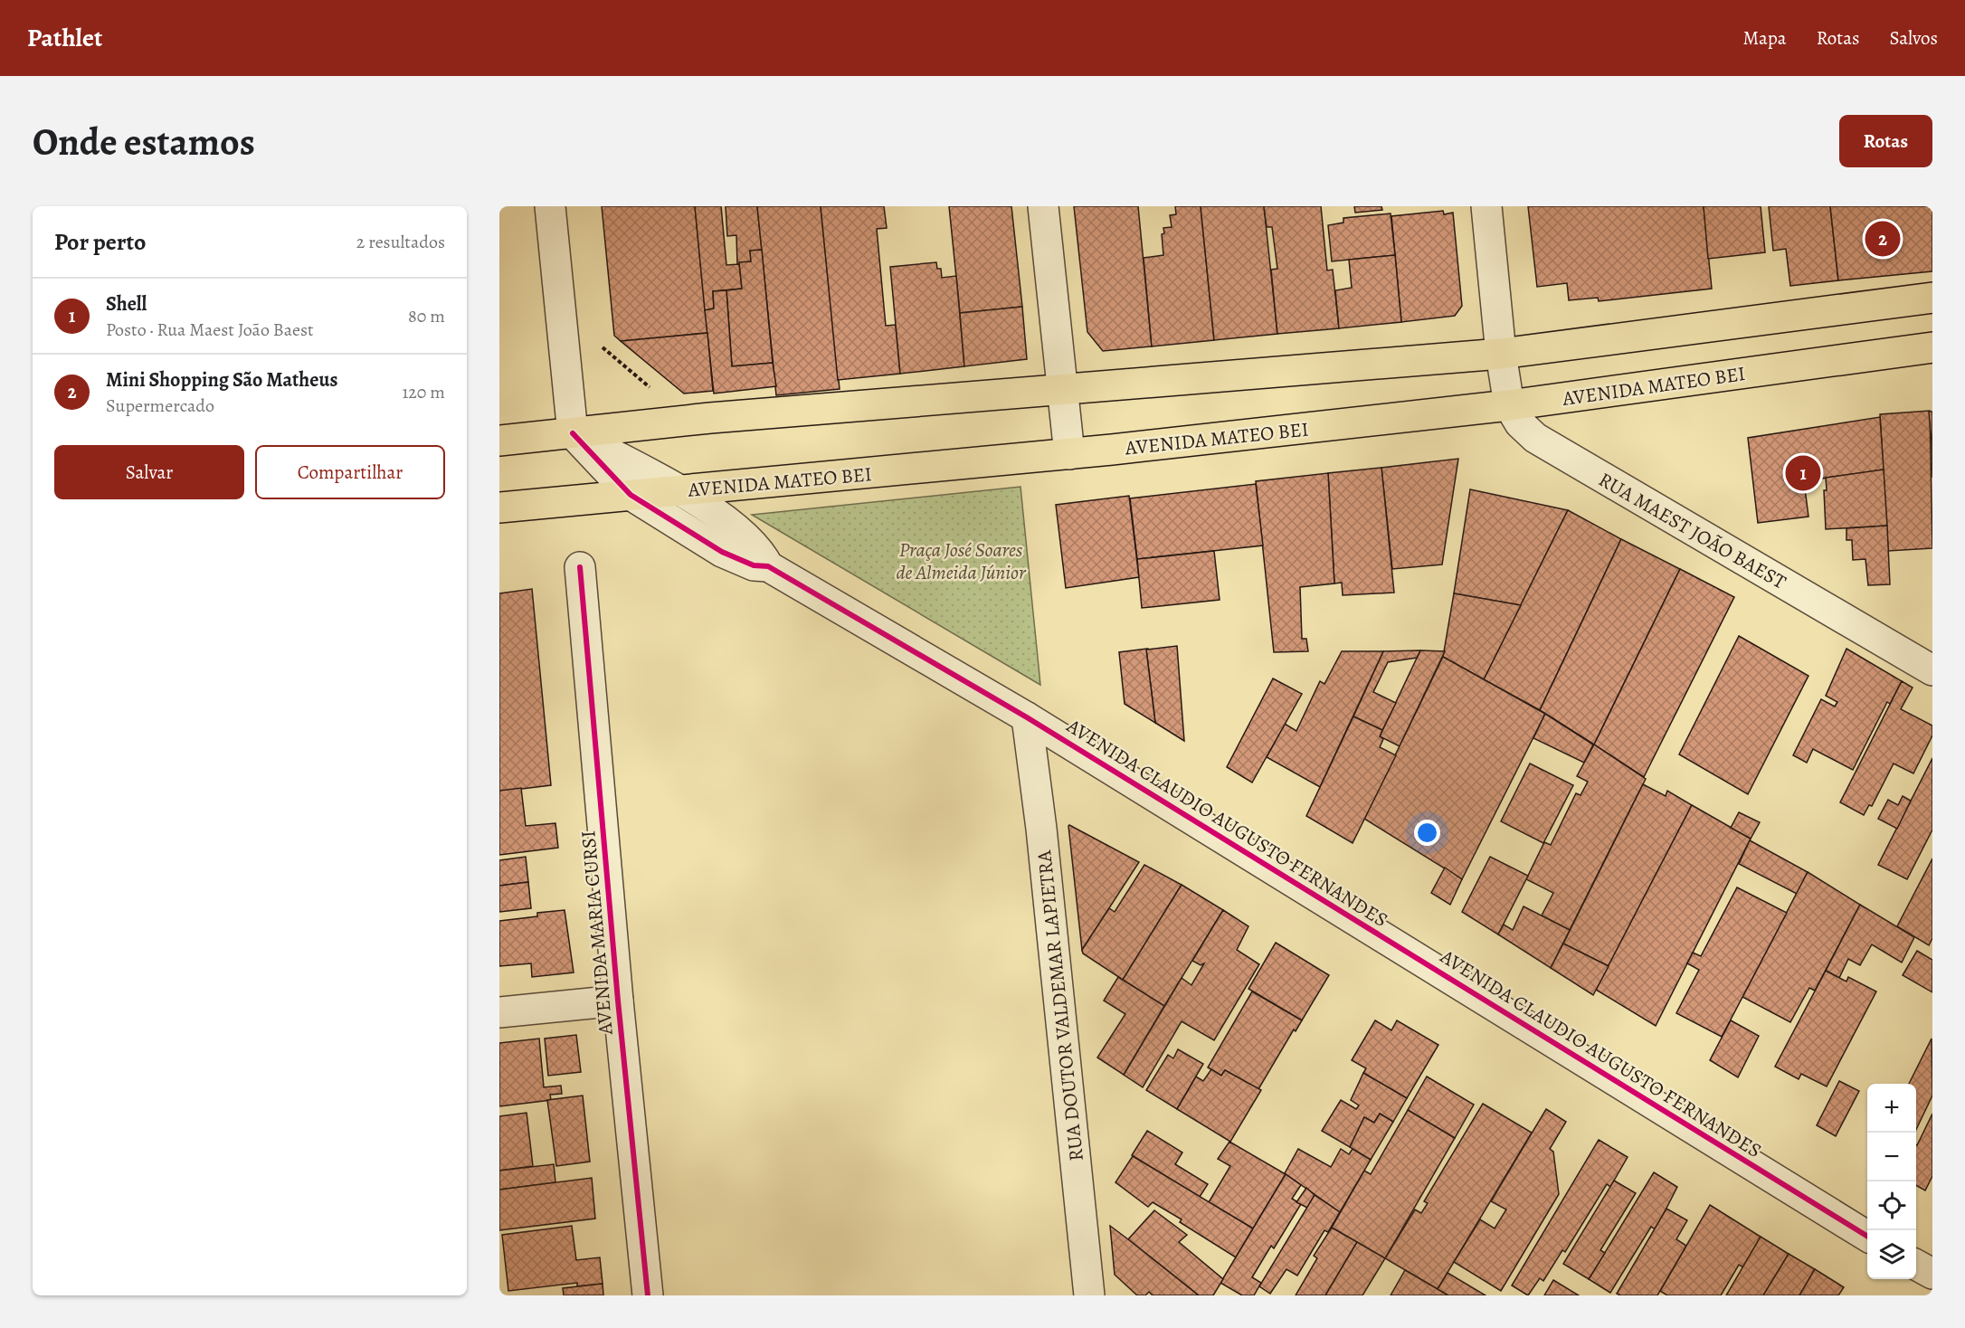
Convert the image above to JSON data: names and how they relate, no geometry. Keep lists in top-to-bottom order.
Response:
{
  "streets": {
    "main road": ["AVENIDA MATEO BEI"],
    "street": [
      "RUA MAEST JOÃO BAEST",
      "AVENIDA CLAUDIO AUGUSTO FERNANDES",
      "AVENIDA MARIA CURSI",
      "RUA DOUTOR VALDEMAR LAPIETRA"
    ]
  },
  "crossings": [
    ["AVENIDA MATEO BEI", "RUA MAEST JOÃO BAEST"],
    ["AVENIDA MATEO BEI", "AVENIDA CLAUDIO AUGUSTO FERNANDES"],
    ["AVENIDA CLAUDIO AUGUSTO FERNANDES", "RUA DOUTOR VALDEMAR LAPIETRA"]
  ],
  "parks": ["Praça José Soares de Almeida Júnior"],
  "page": {
    "header": "Pathlet",
    "nav": ["Mapa", "Rotas", "Salvos"],
    "buttons": [
      "Rotas",
      ["Salvar", "Compartilhar"]
    ],
    "title": "Onde estamos",
    "heading": ["Por perto", "2 resultados"],
    "pins": ["2", "1"],
    "list": [
      {
        "mark": "1",
        "name": "Shell",
        "note": "Posto · Rua Maest João Baest",
        "value": "80 m"
      },
      {
        "mark": "2",
        "name": "Mini Shopping São Matheus",
        "note": "Supermercado",
        "value": "120 m"
      }
    ],
    "map_buttons": ["+", "−"]
  }
}
